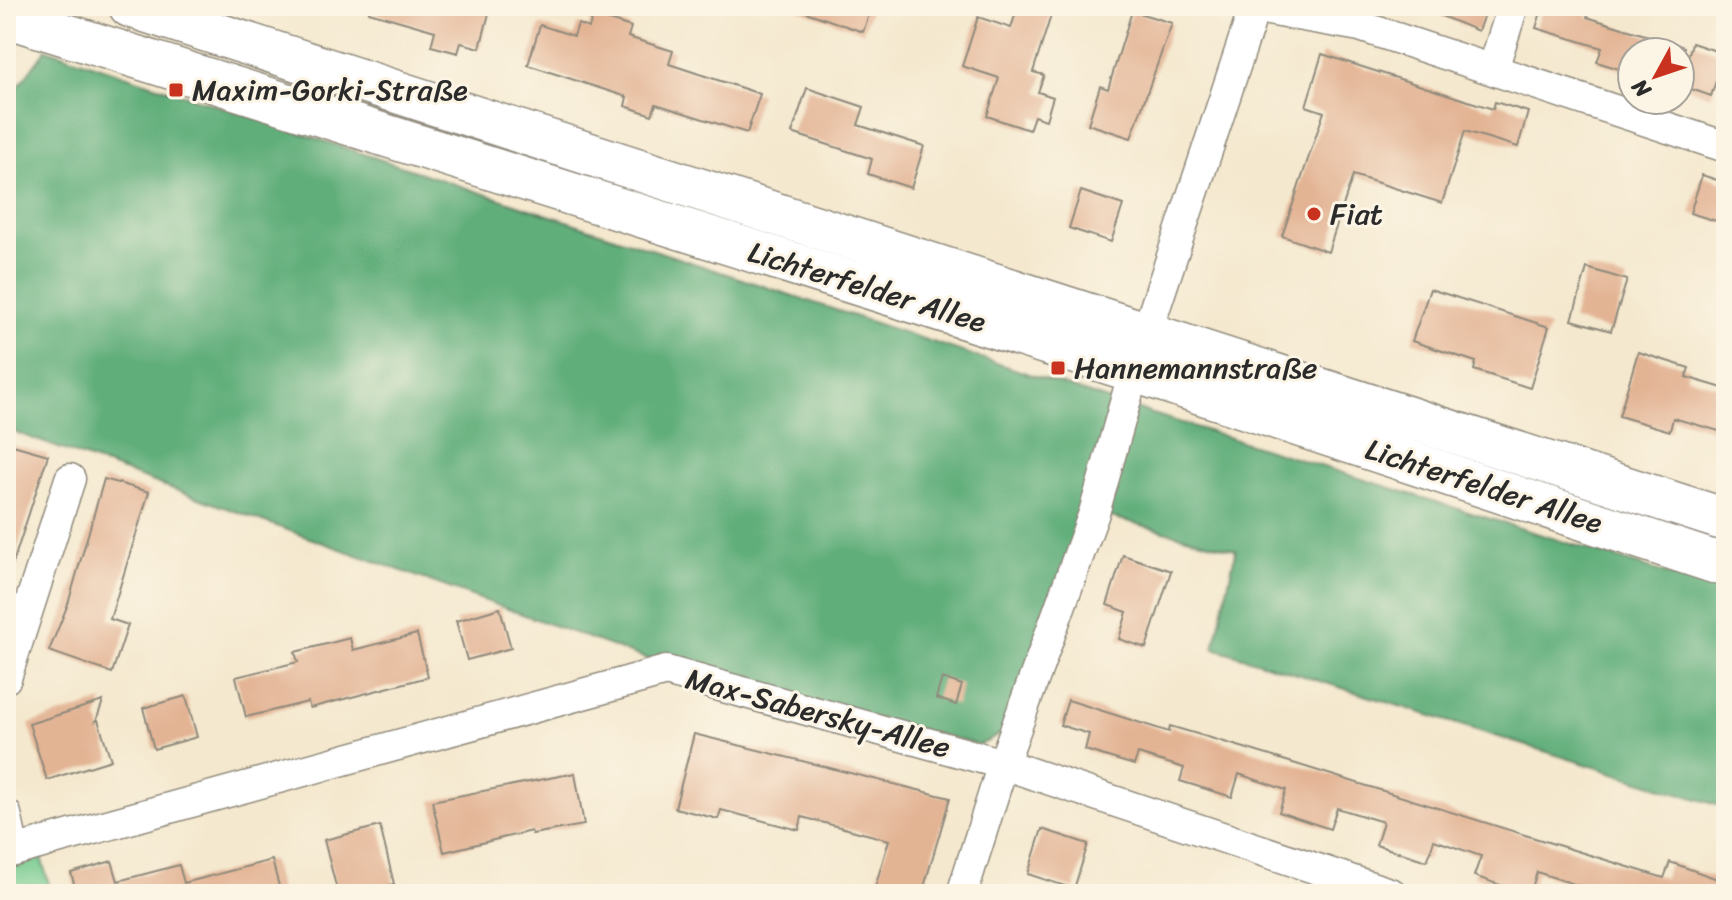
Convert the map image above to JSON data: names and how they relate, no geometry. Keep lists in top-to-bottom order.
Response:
{
  "streets": {
    "main road": ["Lichterfelder Allee"],
    "street": ["Max-Sabersky-Allee"]
  },
  "places": {
    "transit": ["Maxim-Gorki-Straße", "Hannemannstraße"],
    "other": ["Fiat"]
  },
  "north": "bottom left"
}
